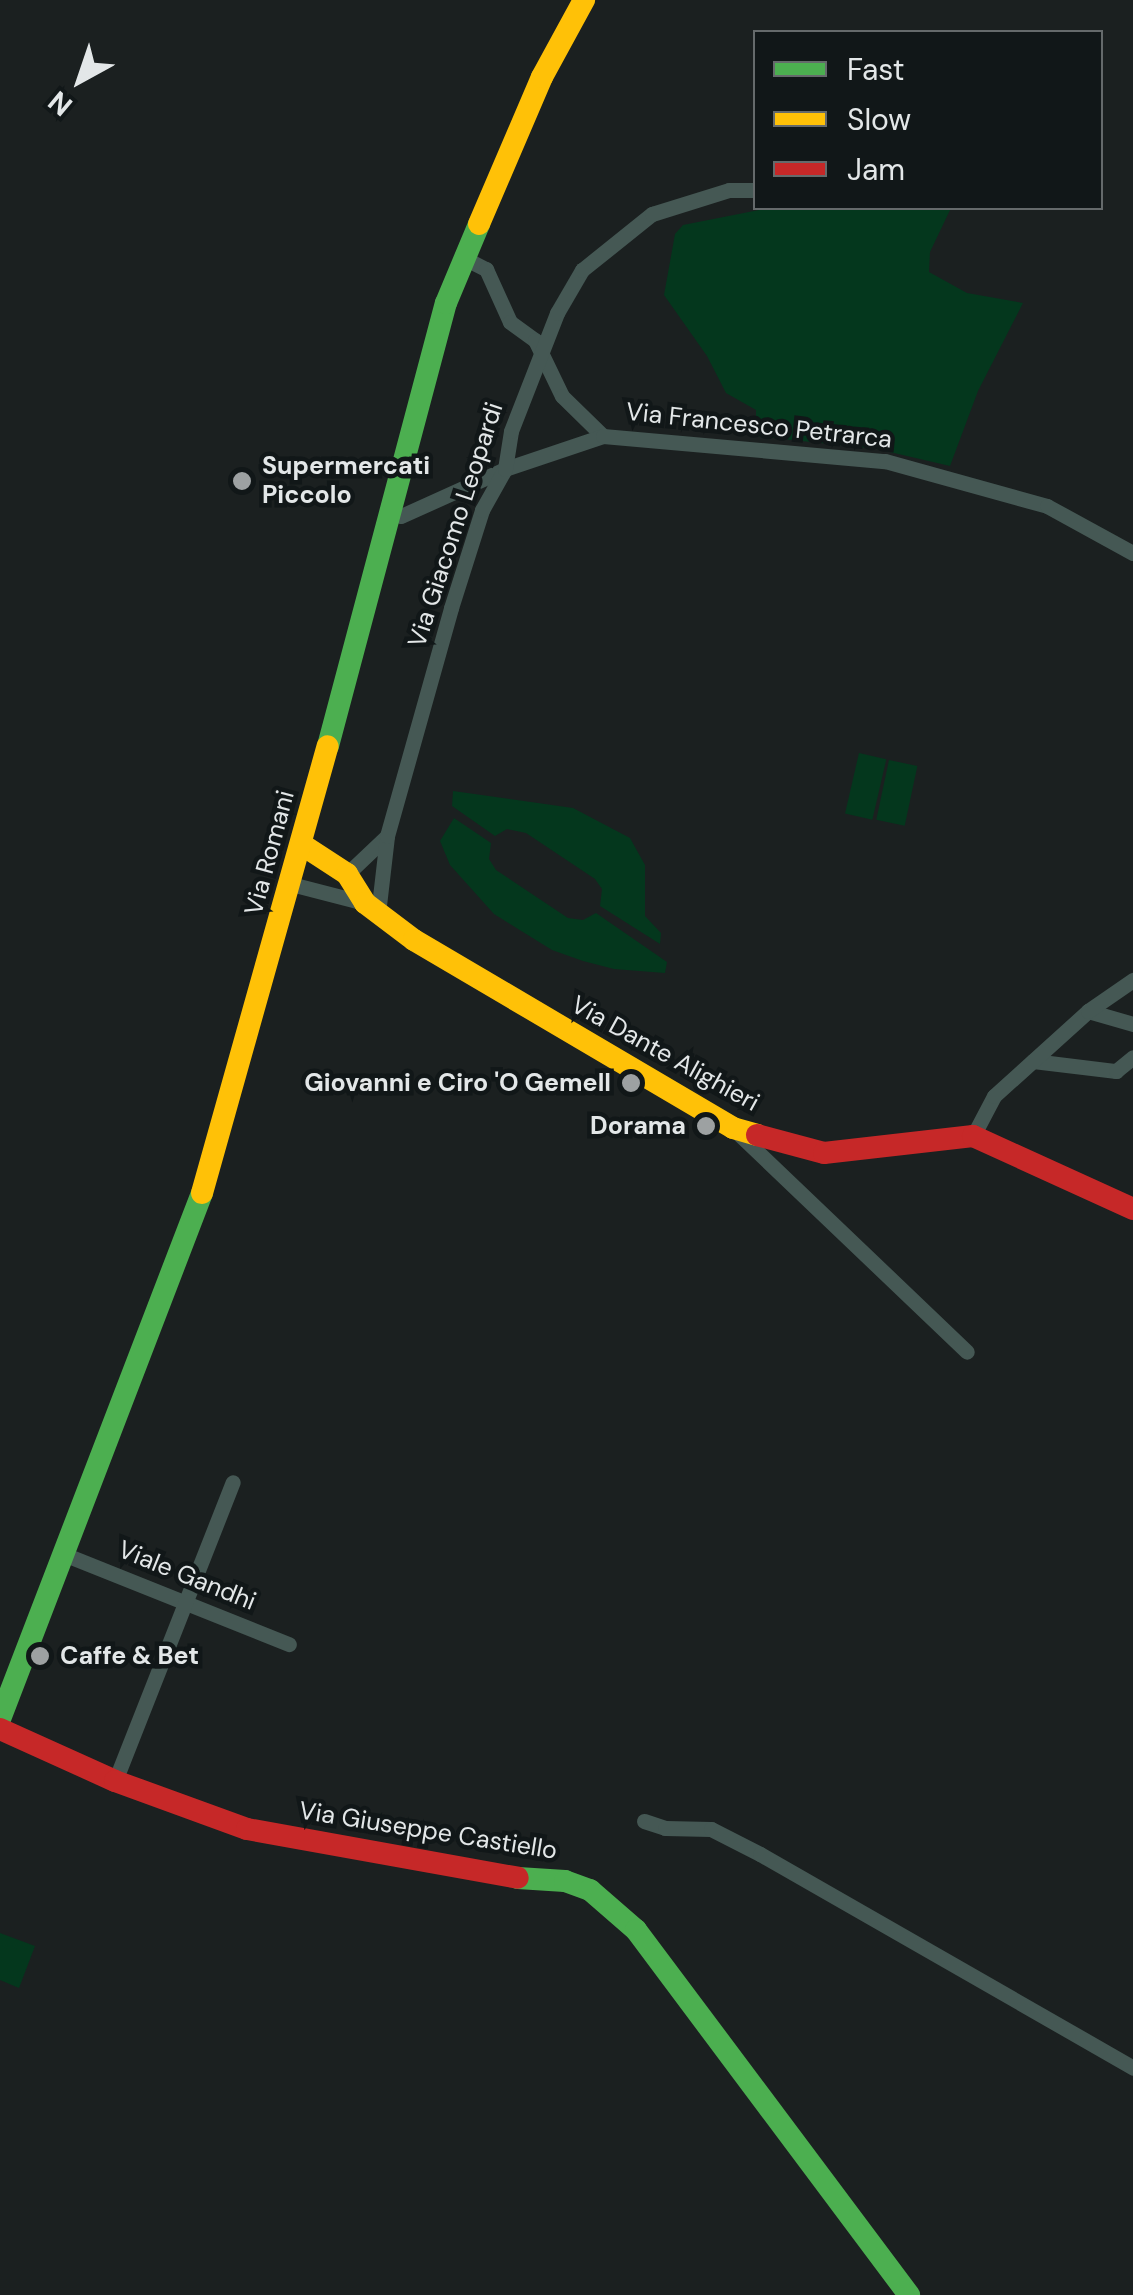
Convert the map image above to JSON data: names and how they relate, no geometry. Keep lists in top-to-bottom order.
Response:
{
  "streets": {
    "street": [
      "Via Francesco Petrarca",
      "Via Giacomo Leopardi",
      "Via Romani",
      "Via Dante Alighieri",
      "Viale Gandhi",
      "Via Giuseppe Castiello"
    ]
  },
  "crossings": [
    ["Via Francesco Petrarca", "Via Giacomo Leopardi"],
    ["Via Francesco Petrarca", "Via Romani"],
    ["Via Giacomo Leopardi", "Via Dante Alighieri"],
    ["Via Romani", "Via Dante Alighieri"],
    ["Via Romani", "Viale Gandhi"]
  ],
  "places": [
    "Supermercati Piccolo",
    "Giovanni e Ciro 'O Gemell",
    "Dorama",
    "Caffe & Bet"
  ],
  "legend": ["Fast", "Slow", "Jam"],
  "north": "bottom left"
}
